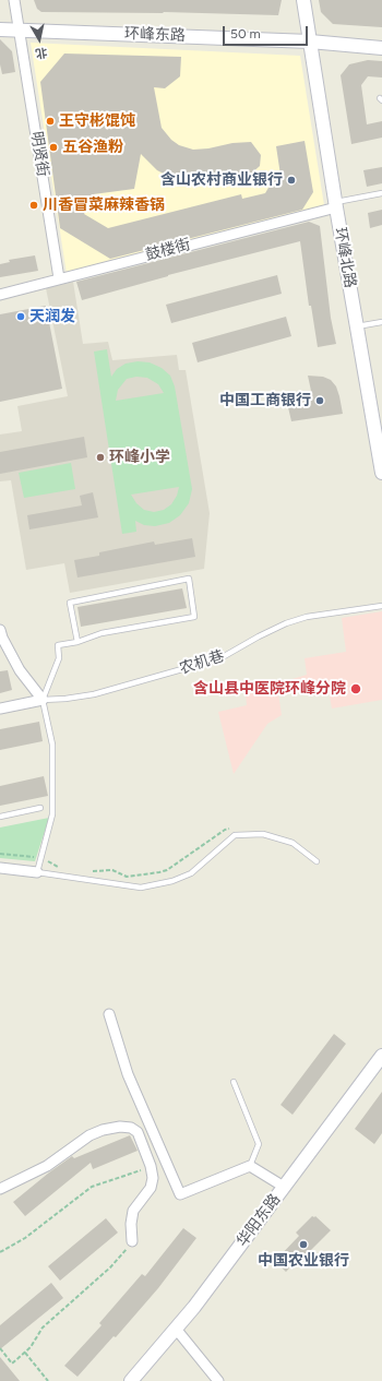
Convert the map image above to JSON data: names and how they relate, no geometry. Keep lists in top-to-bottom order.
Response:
{
  "streets": {
    "main road": ["环峰东路", "环峰北路", "华阳东路"],
    "street": ["明贤街", "鼓楼街"],
    "lane": ["农机巷"]
  },
  "crossings": [
    ["环峰东路", "明贤街"],
    ["环峰东路", "环峰北路"],
    ["明贤街", "鼓楼街"],
    ["鼓楼街", "环峰北路"]
  ],
  "places": [
    "王守彬馄饨",
    "五谷渔粉",
    "含山农村商业银行",
    "川香冒菜麻辣香锅",
    "天润发",
    "中国工商银行",
    "环峰小学",
    "含山县中医院环峰分院",
    "中国农业银行"
  ],
  "scale_bar": "50 m",
  "north": "bottom"
}
